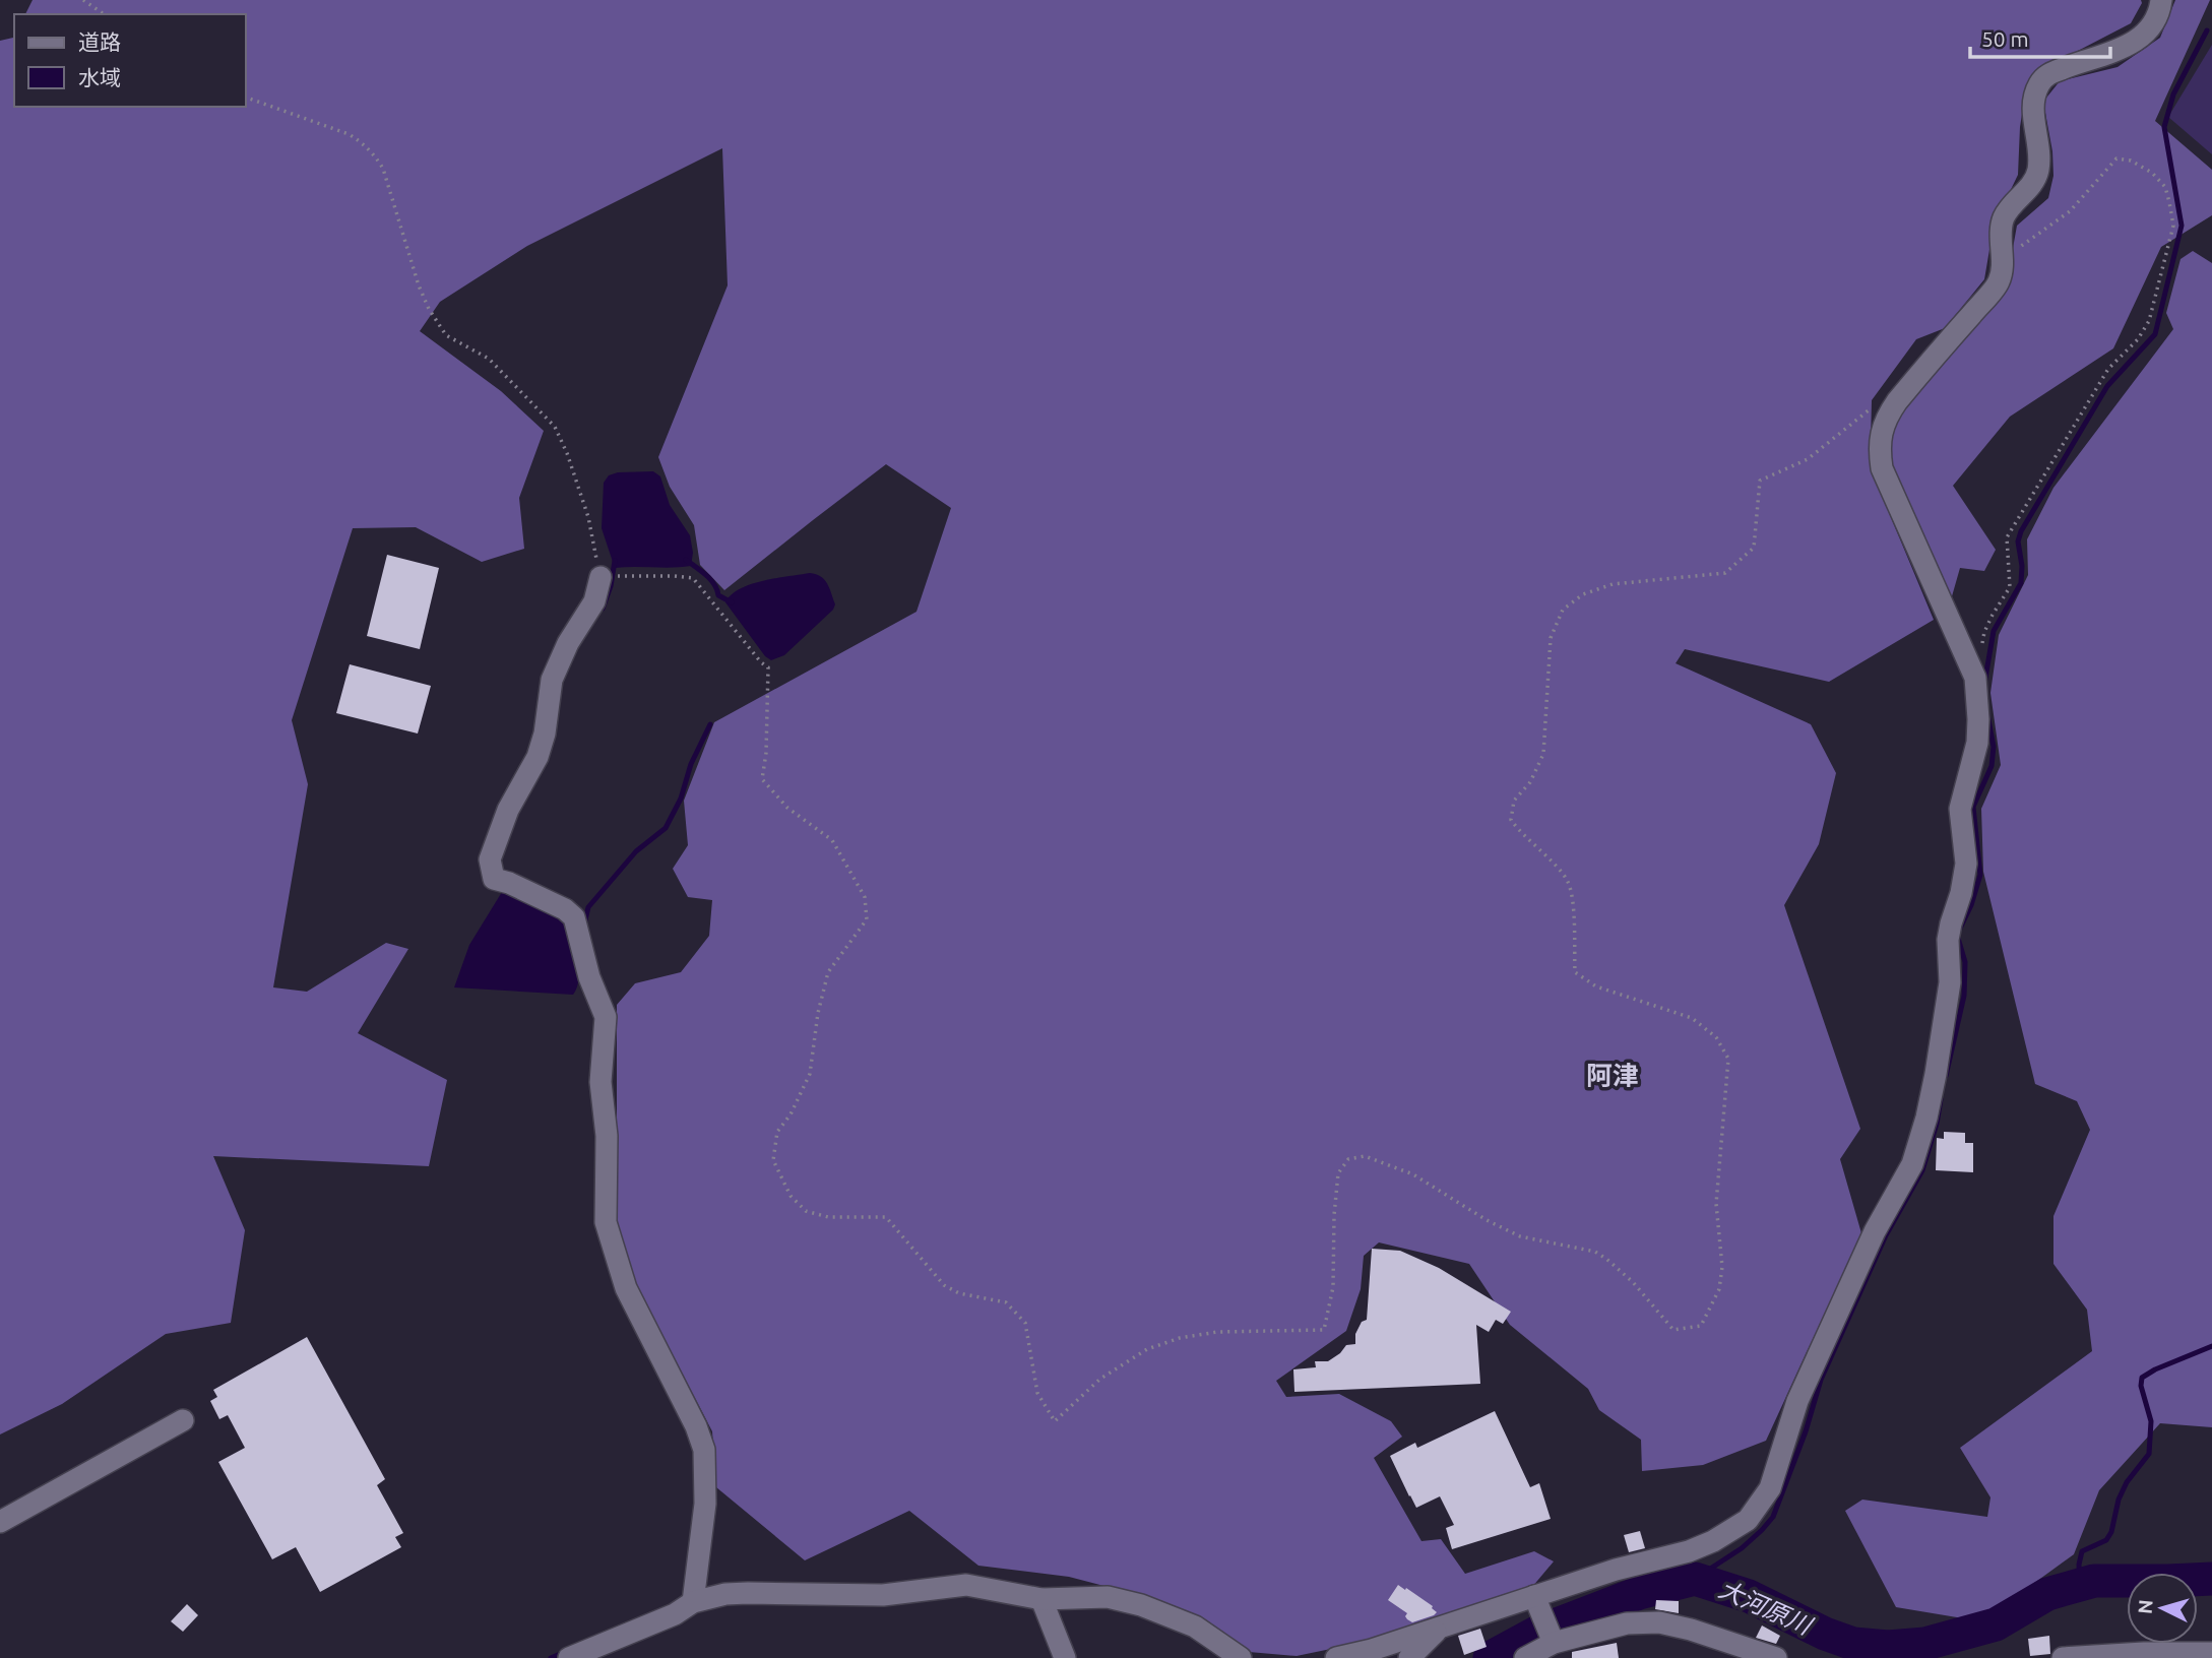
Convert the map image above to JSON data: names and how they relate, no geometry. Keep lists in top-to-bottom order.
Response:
{
  "districts": ["阿津"],
  "water": ["大河原川"],
  "legend": ["道路", "水域"],
  "scale_bar": "50 m",
  "north": "left"
}
